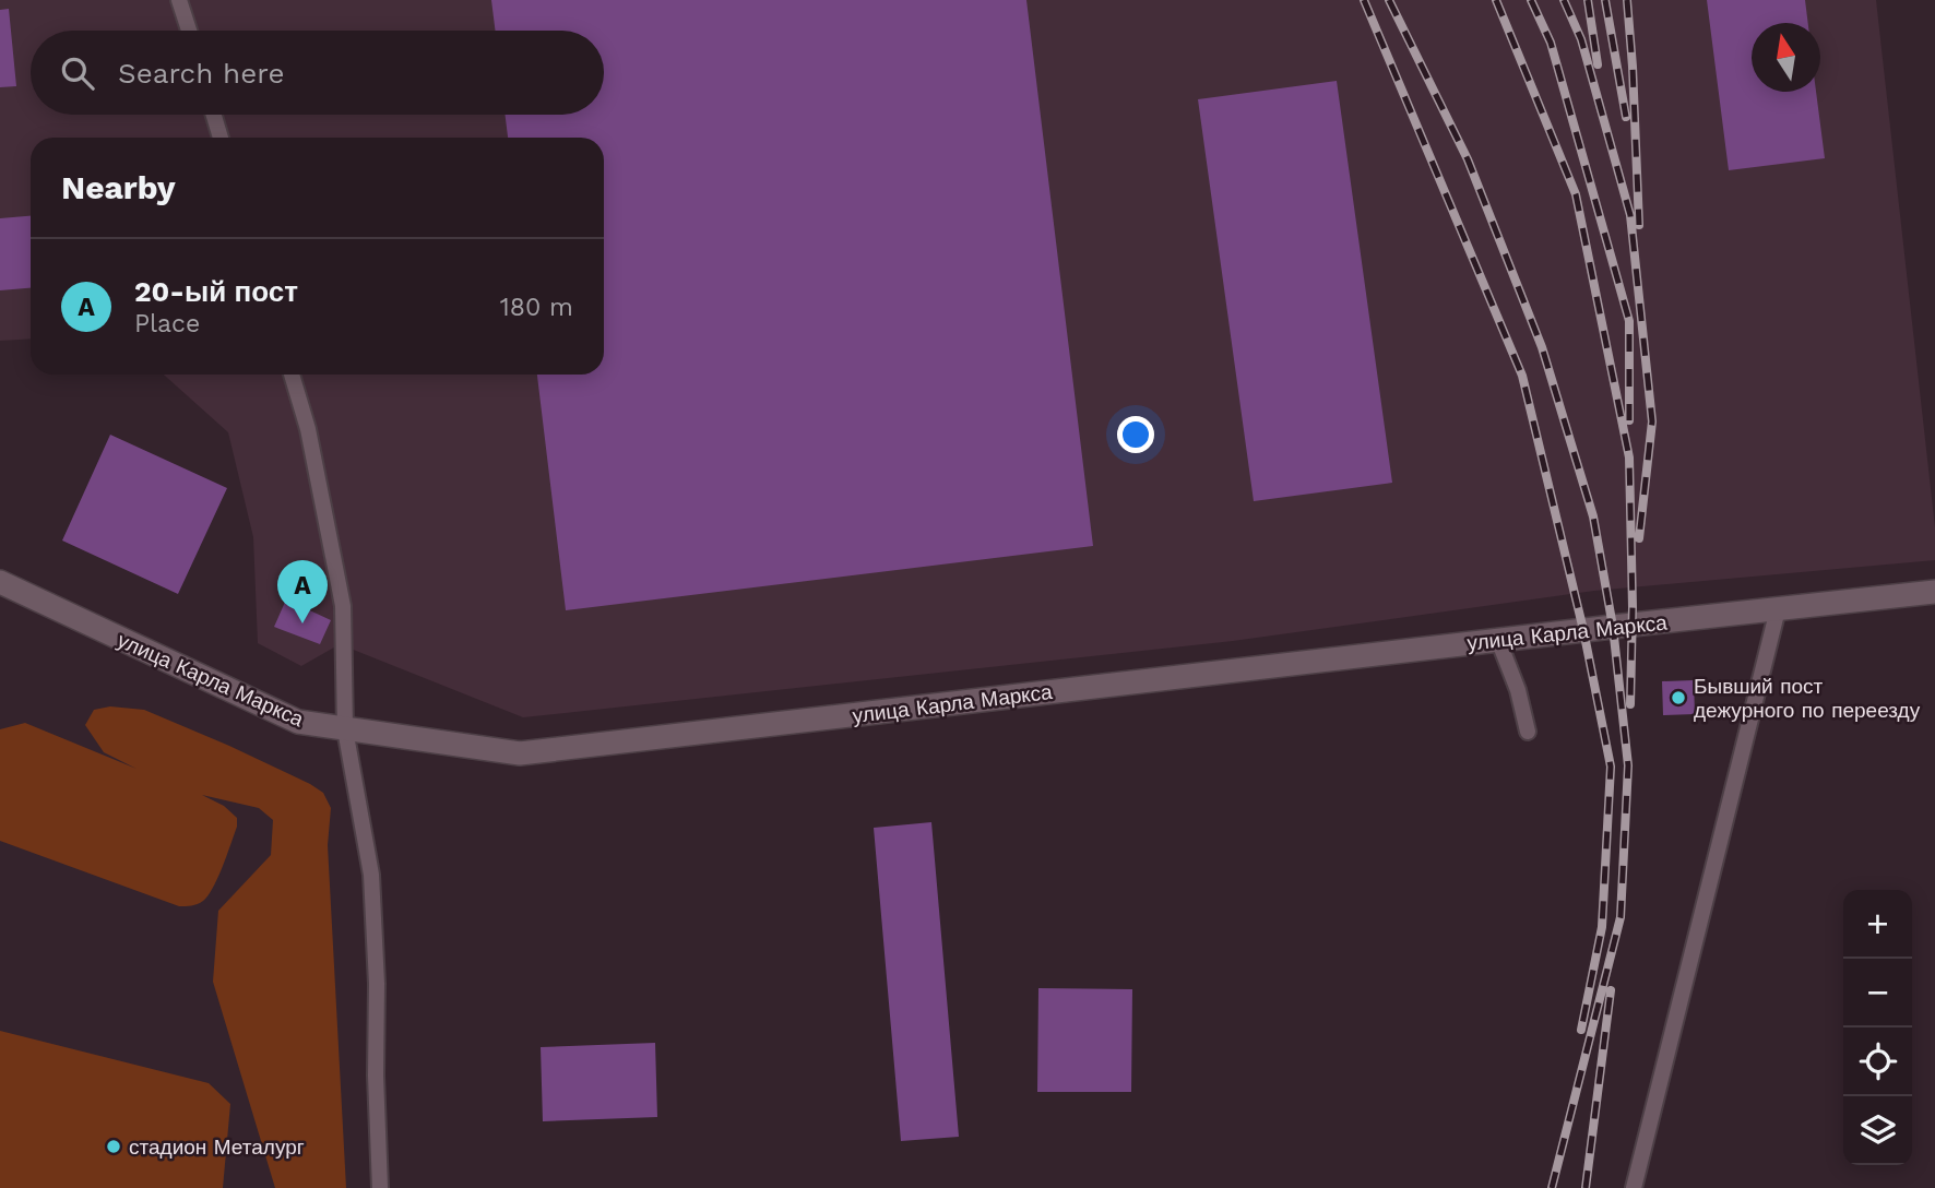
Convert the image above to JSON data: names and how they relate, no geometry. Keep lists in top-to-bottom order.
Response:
{
  "streets": {
    "street": ["улица Карла Маркса"]
  },
  "places": ["Бывший пост дежурного по переезду", "стадион Металург"],
  "north": "top",
  "page": {
    "search": "Search here",
    "heading": "Nearby",
    "list": [
      {
        "mark": "A",
        "name": "20-ый пост",
        "note": "Place",
        "value": "180 m"
      }
    ],
    "pins": "A",
    "map_buttons": ["+", "−"]
  }
}
